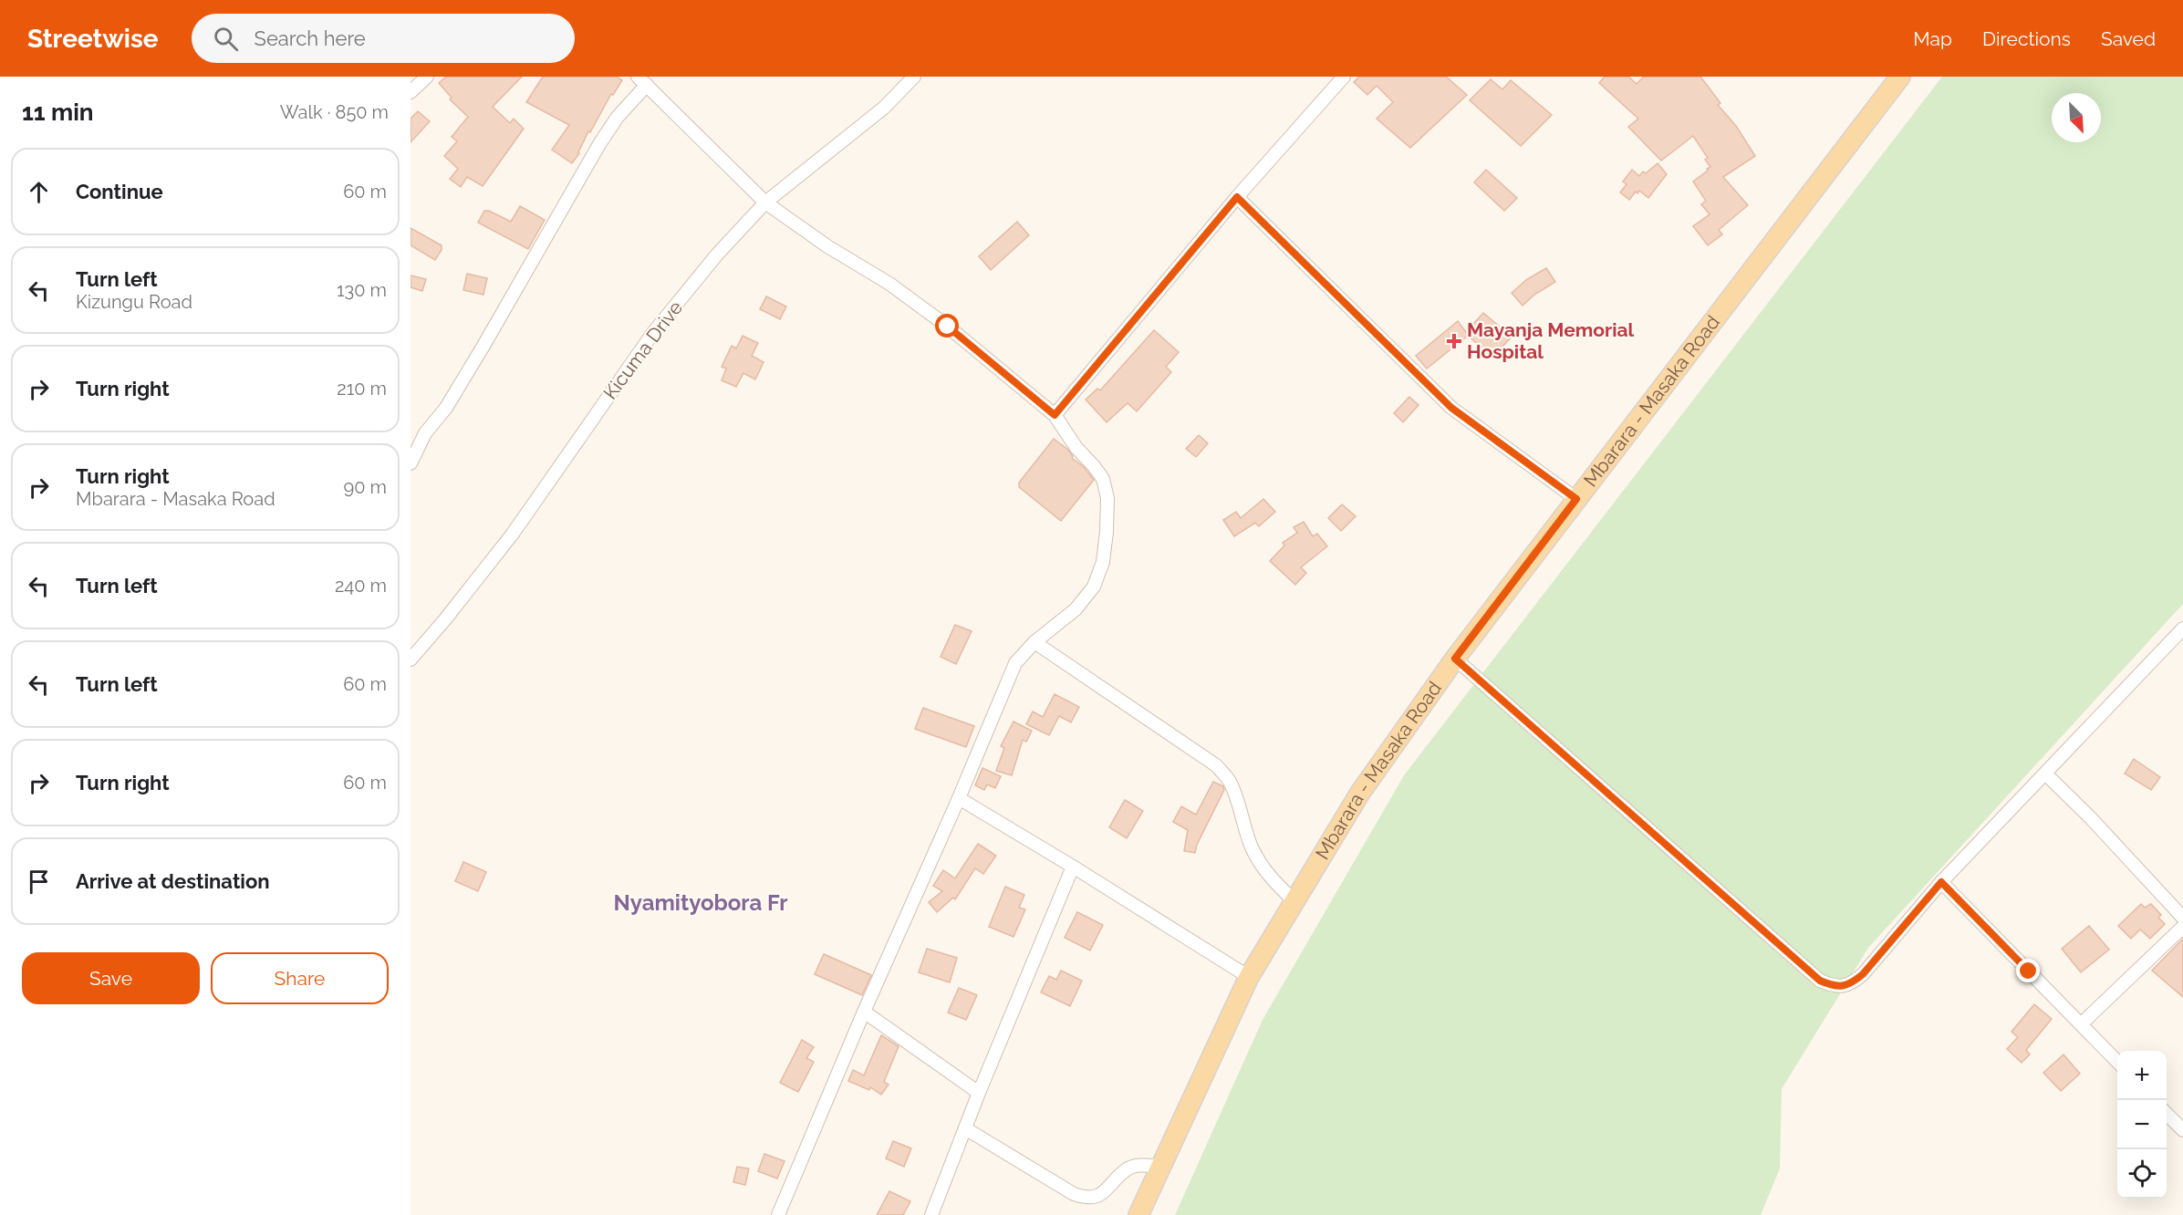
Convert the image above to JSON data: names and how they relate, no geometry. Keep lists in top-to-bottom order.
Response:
{
  "streets": {
    "main road": ["Mbarara - Masaka Road"],
    "street": ["Kicuma Drive"]
  },
  "districts": ["Nyamityobora Fr"],
  "places": {
    "health": ["Mayanja Memorial Hospital"]
  },
  "north": "bottom right",
  "page": {
    "header": "Streetwise",
    "search": "Search here",
    "nav": ["Map", "Directions", "Saved"],
    "heading": ["11 min", "Walk · 850 m"],
    "list": [
      ["Continue", "60 m"],
      ["Turn left", "Kizungu Road", "130 m"],
      ["Turn right", "210 m"],
      ["Turn right", "Mbarara - Masaka Road", "90 m"],
      ["Turn left", "240 m"],
      ["Turn left", "60 m"],
      ["Turn right", "60 m"],
      "Arrive at destination"
    ],
    "buttons": ["Save", "Share"],
    "map_buttons": ["+", "−"]
  }
}
